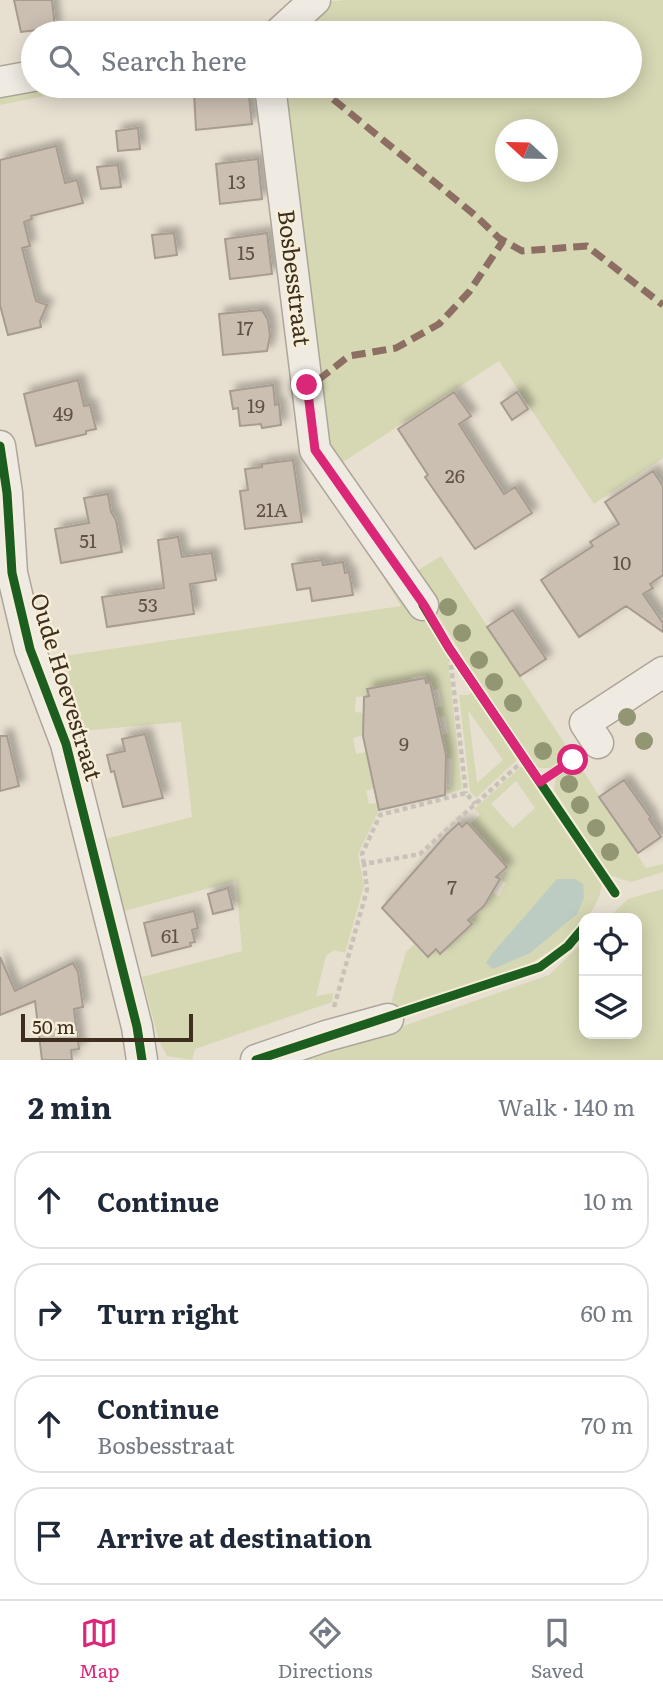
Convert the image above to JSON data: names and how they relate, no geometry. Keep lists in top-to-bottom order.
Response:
{
  "streets": {
    "street": ["Bosbesstraat", "Oude Hoevestraat"]
  },
  "house_numbers": [
    "13",
    "15",
    "17",
    "19",
    "49",
    "26",
    "21A",
    "51",
    "10",
    "53",
    "9",
    "7",
    "61"
  ],
  "scale_bar": "50 m",
  "north": "left",
  "page": {
    "search": "Search here",
    "scale": "50 m",
    "heading": ["2 min", "Walk · 140 m"],
    "list": [
      ["Continue", "10 m"],
      ["Turn right", "60 m"],
      ["Continue", "Bosbesstraat", "70 m"],
      "Arrive at destination"
    ],
    "nav": ["Map", "Directions", "Saved"]
  }
}
